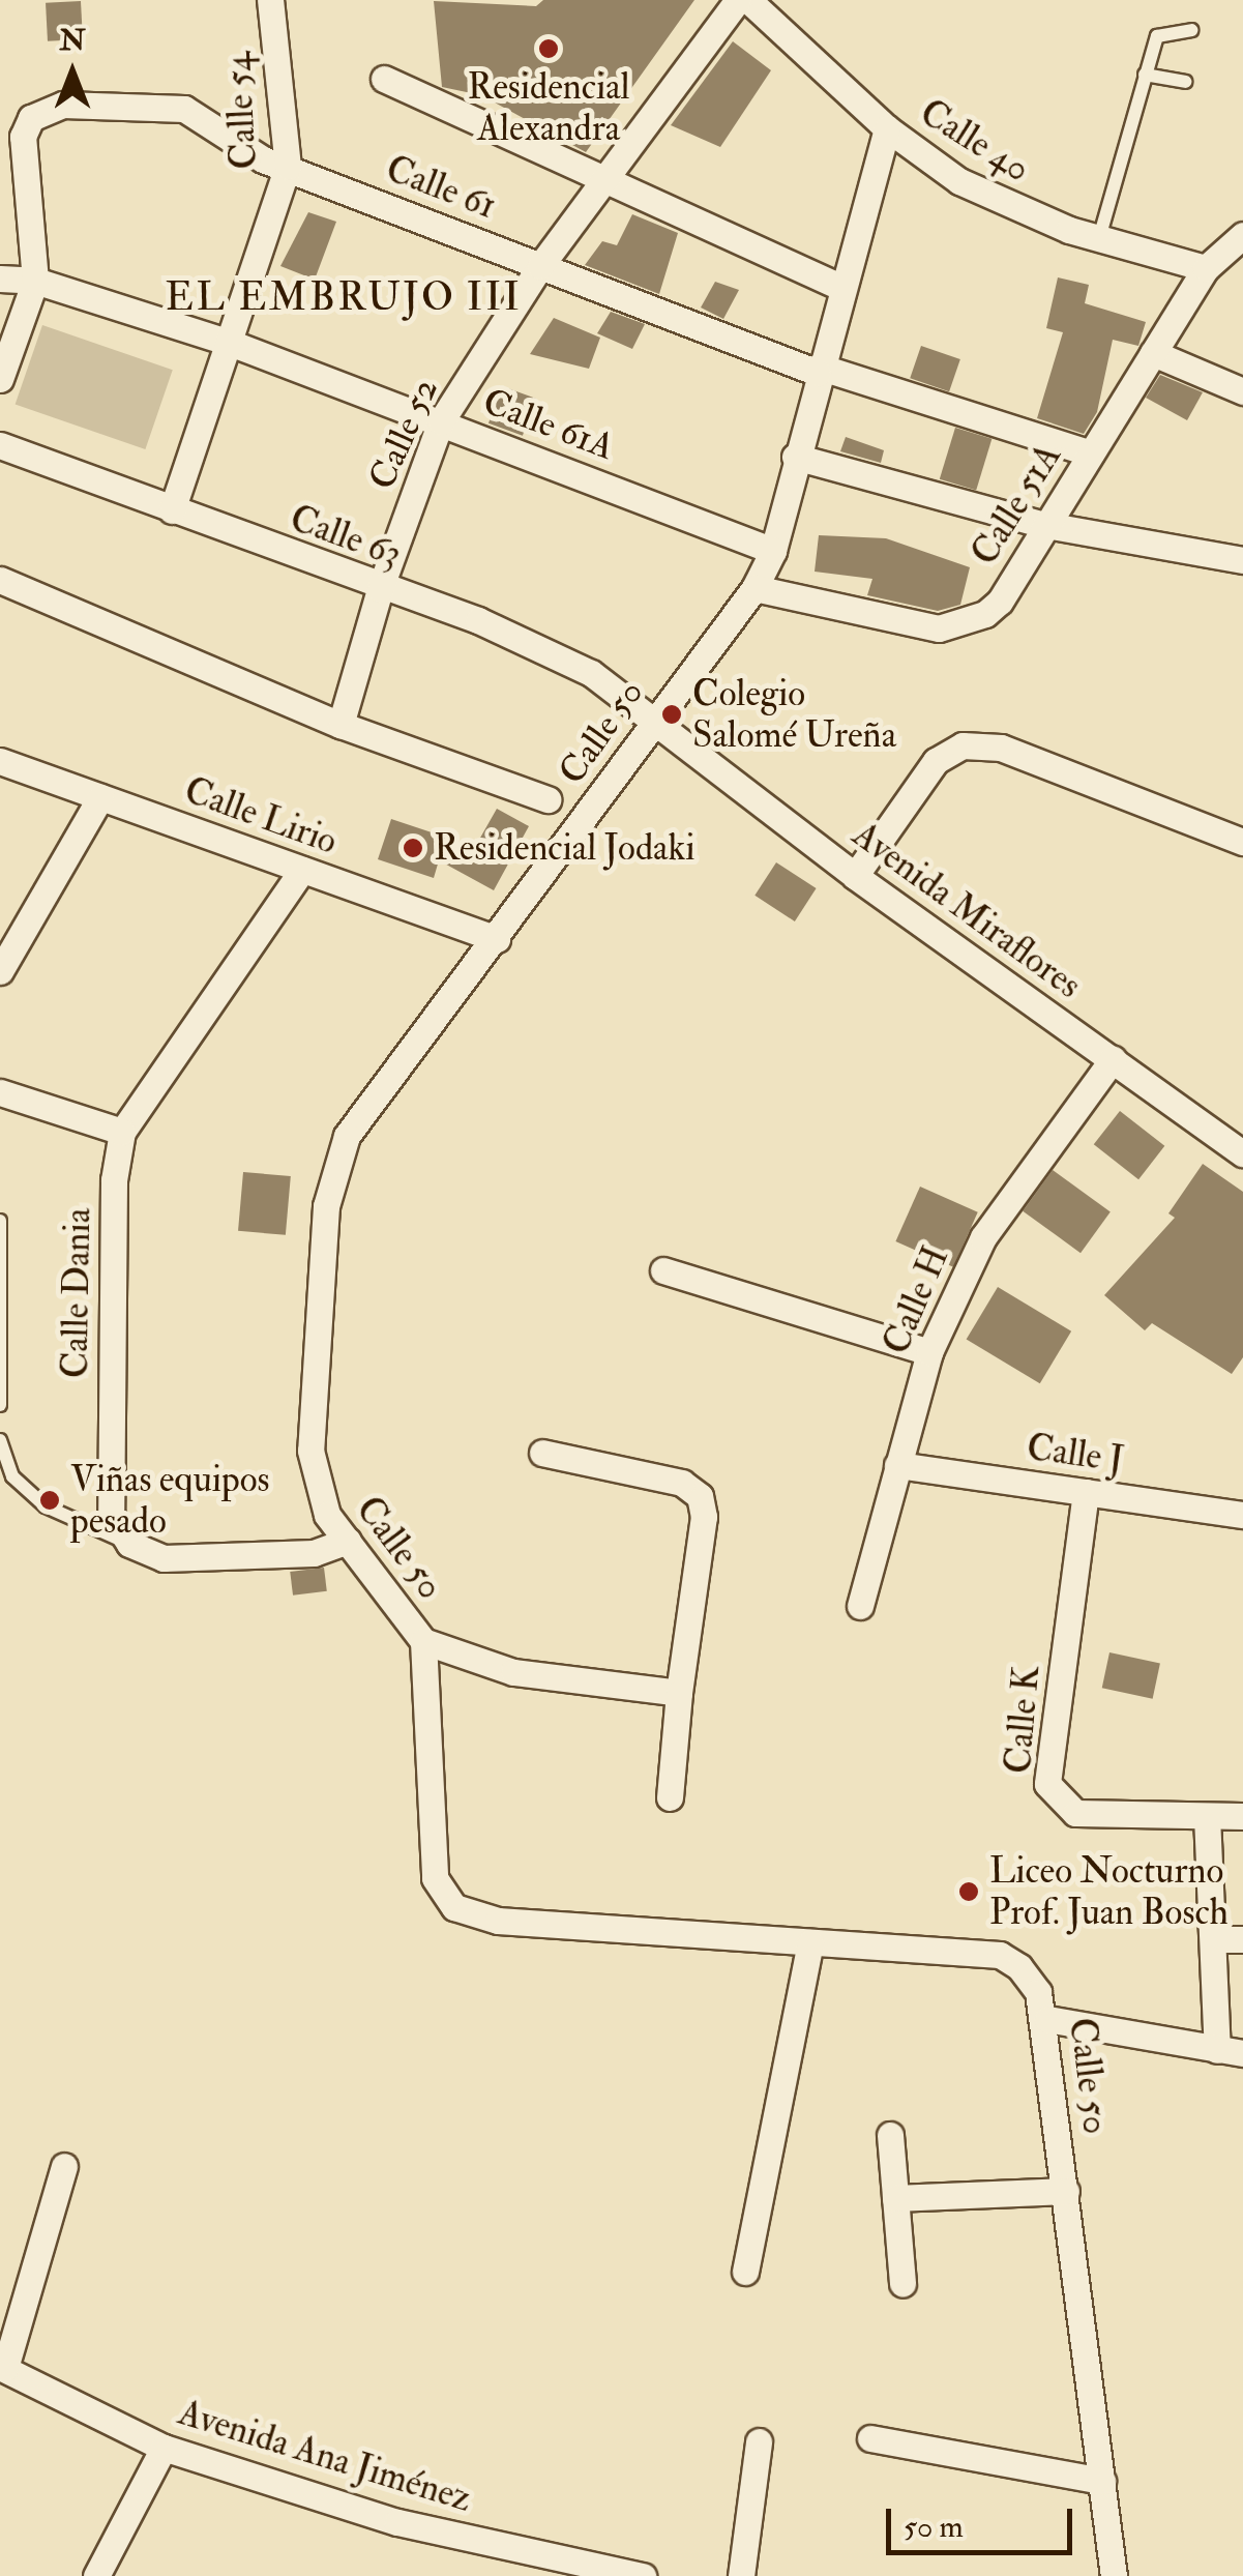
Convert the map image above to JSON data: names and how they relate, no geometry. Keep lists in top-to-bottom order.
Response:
{
  "streets": {
    "street": [
      "Calle 54",
      "Calle 40",
      "Calle 61",
      "Calle 61A",
      "Calle 52",
      "Calle 51A",
      "Calle 63",
      "Calle 50",
      "Calle Lirio",
      "Avenida Miraflores",
      "Calle Dania",
      "Calle H",
      "Calle J",
      "Calle K",
      "Avenida Ana Jiménez"
    ]
  },
  "crossings": [
    ["Calle 54", "Calle 61"],
    ["Calle 54", "Calle 61A"],
    ["Calle 54", "Calle 63"],
    ["Calle 40", "Calle 51A"],
    ["Calle 40", "Calle 50"],
    ["Calle 61", "Calle 61A"],
    ["Calle 61", "Calle 52"],
    ["Calle 61", "Calle 51A"],
    ["Calle 61", "Calle 50"],
    ["Calle 61A", "Calle 52"],
    ["Calle 61A", "Calle 50"],
    ["Calle 52", "Calle 63"],
    ["Calle 51A", "Calle 50"],
    ["Calle 63", "Calle 50"],
    ["Calle 63", "Avenida Miraflores"],
    ["Calle 50", "Calle Lirio"],
    ["Calle 50", "Avenida Miraflores"],
    ["Calle Lirio", "Calle Dania"],
    ["Avenida Miraflores", "Calle H"],
    ["Calle H", "Calle J"],
    ["Calle J", "Calle K"]
  ],
  "districts": ["EL EMBRUJO III"],
  "places": [
    "Residencial Alexandra",
    "Colegio Salomé Ureña",
    "Residencial Jodaki",
    "Viñas equipos pesado",
    "Liceo Nocturno Prof. Juan Bosch"
  ],
  "scale_bar": "50 m",
  "north": "top"
}
